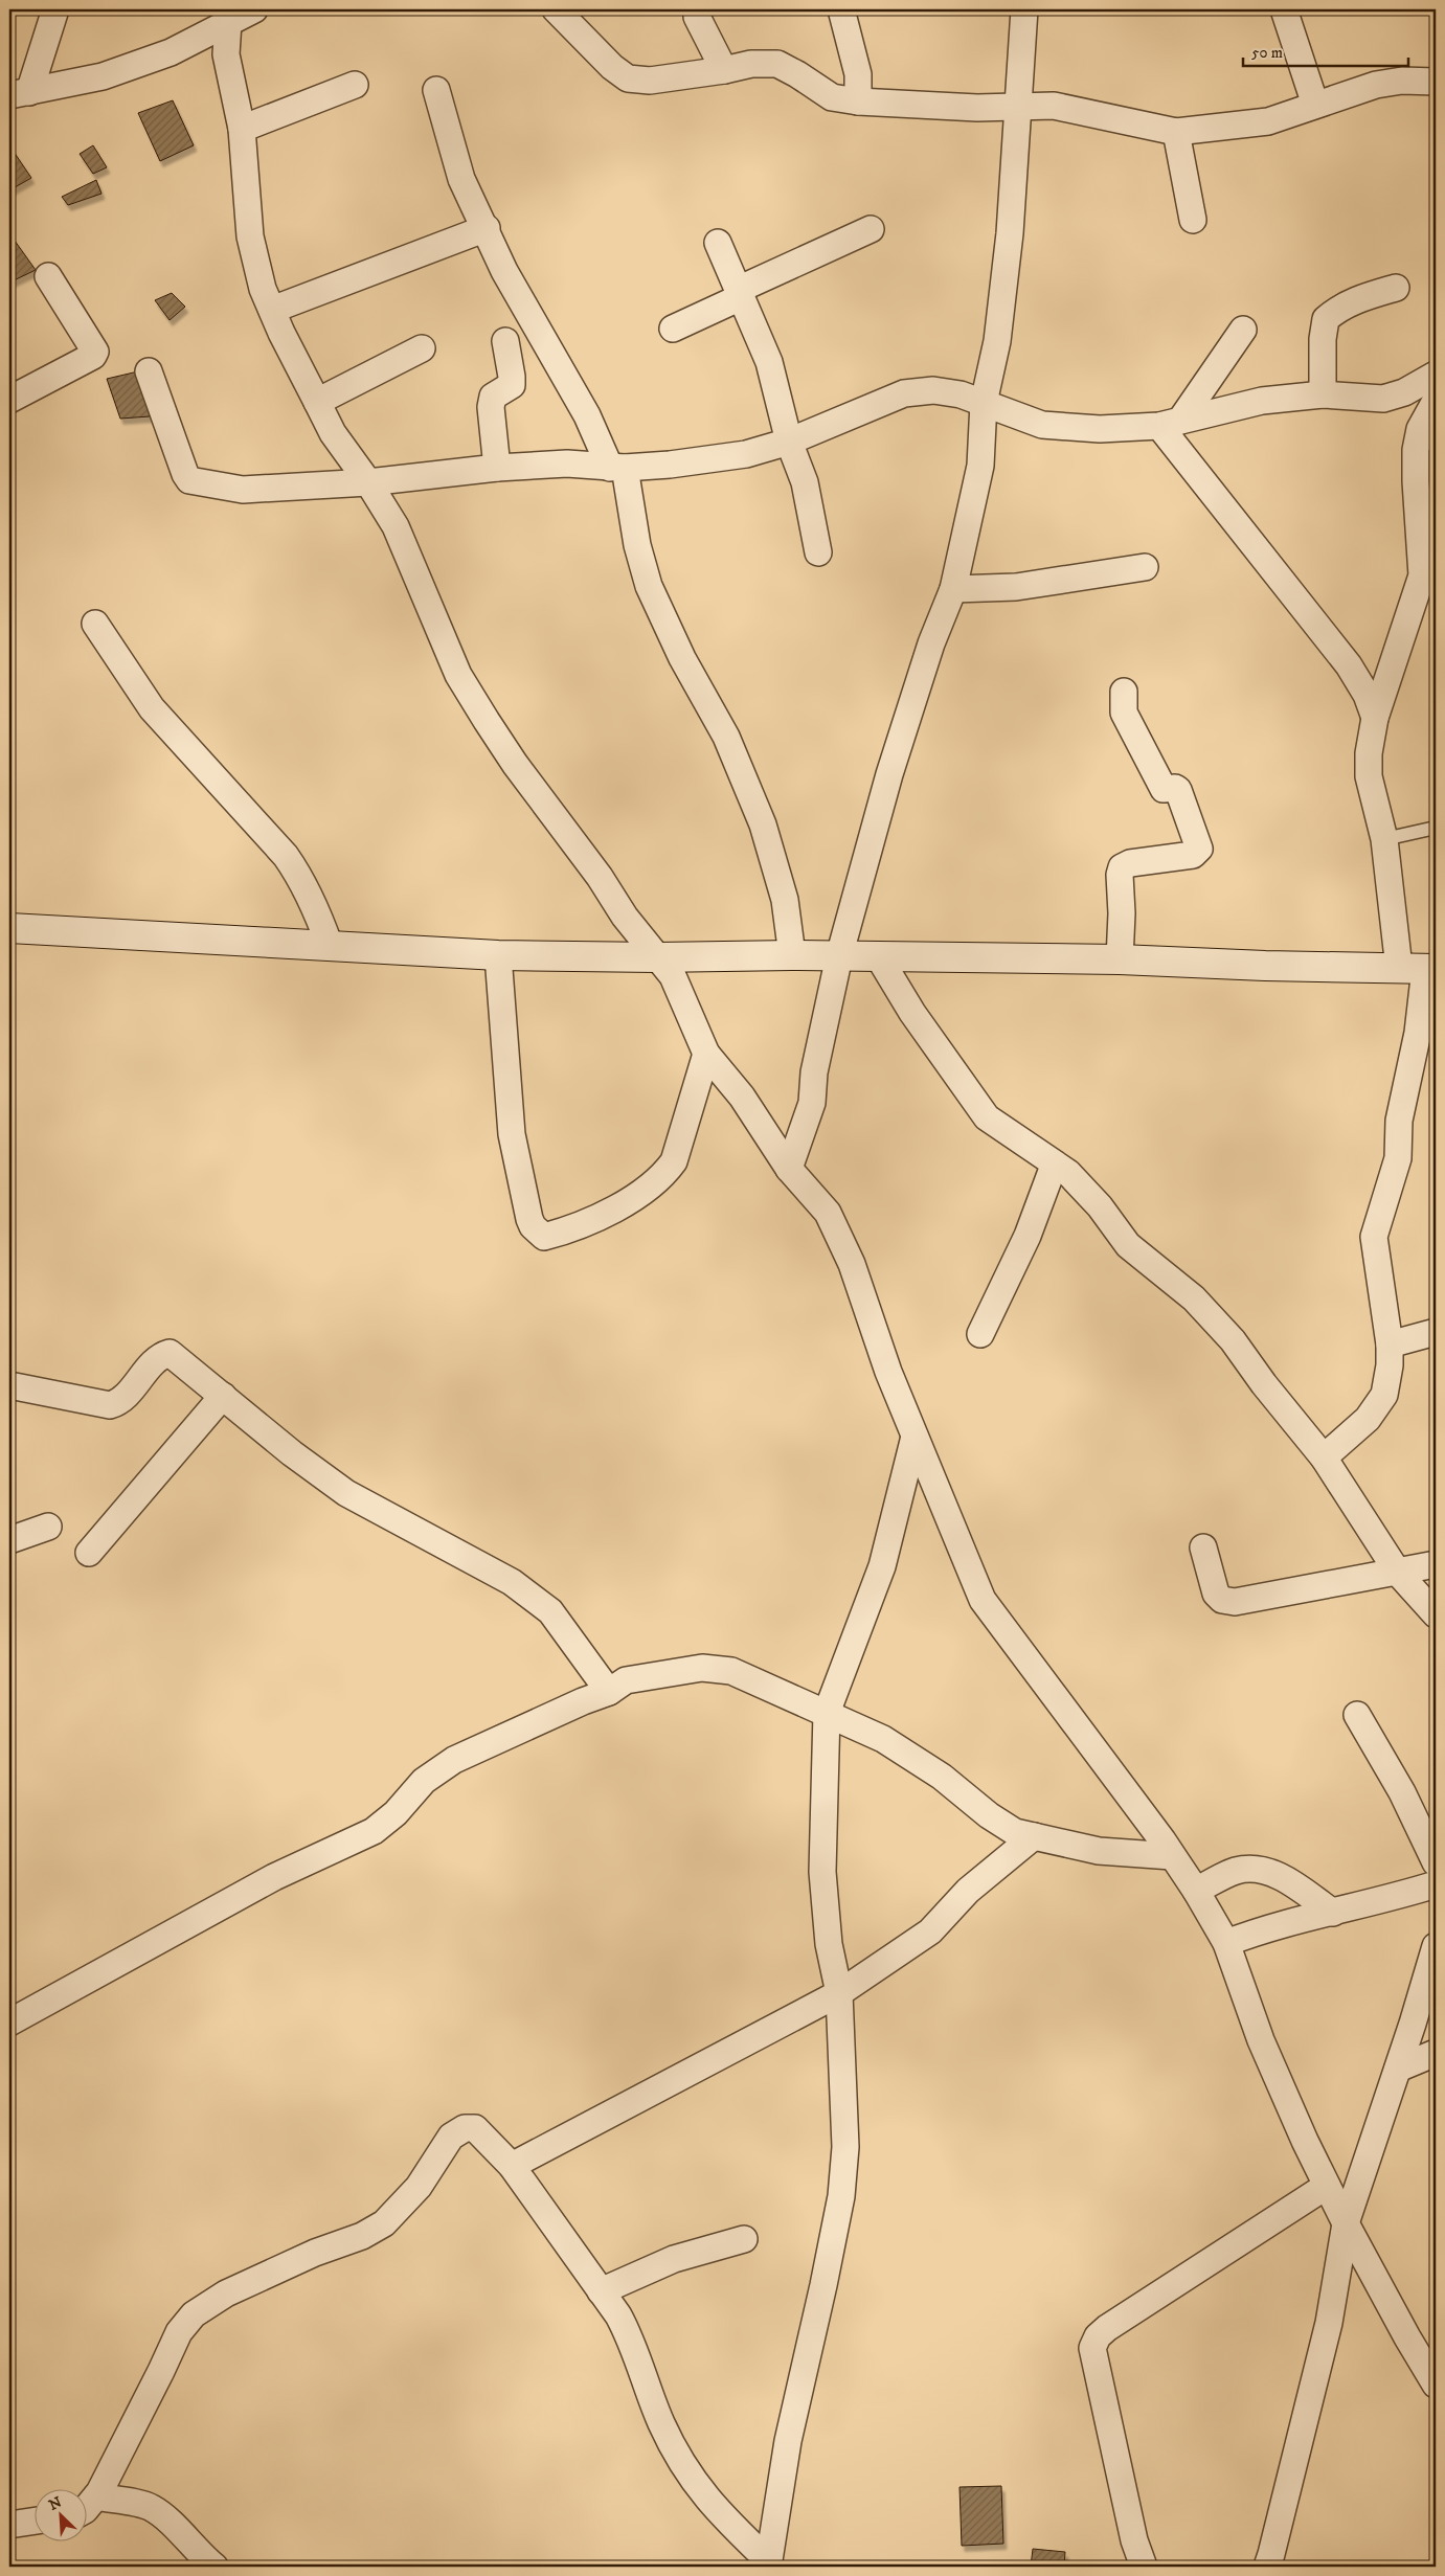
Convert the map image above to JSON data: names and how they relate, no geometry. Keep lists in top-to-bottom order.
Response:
{
  "scale_bar": "50 m",
  "north": "top left"
}
